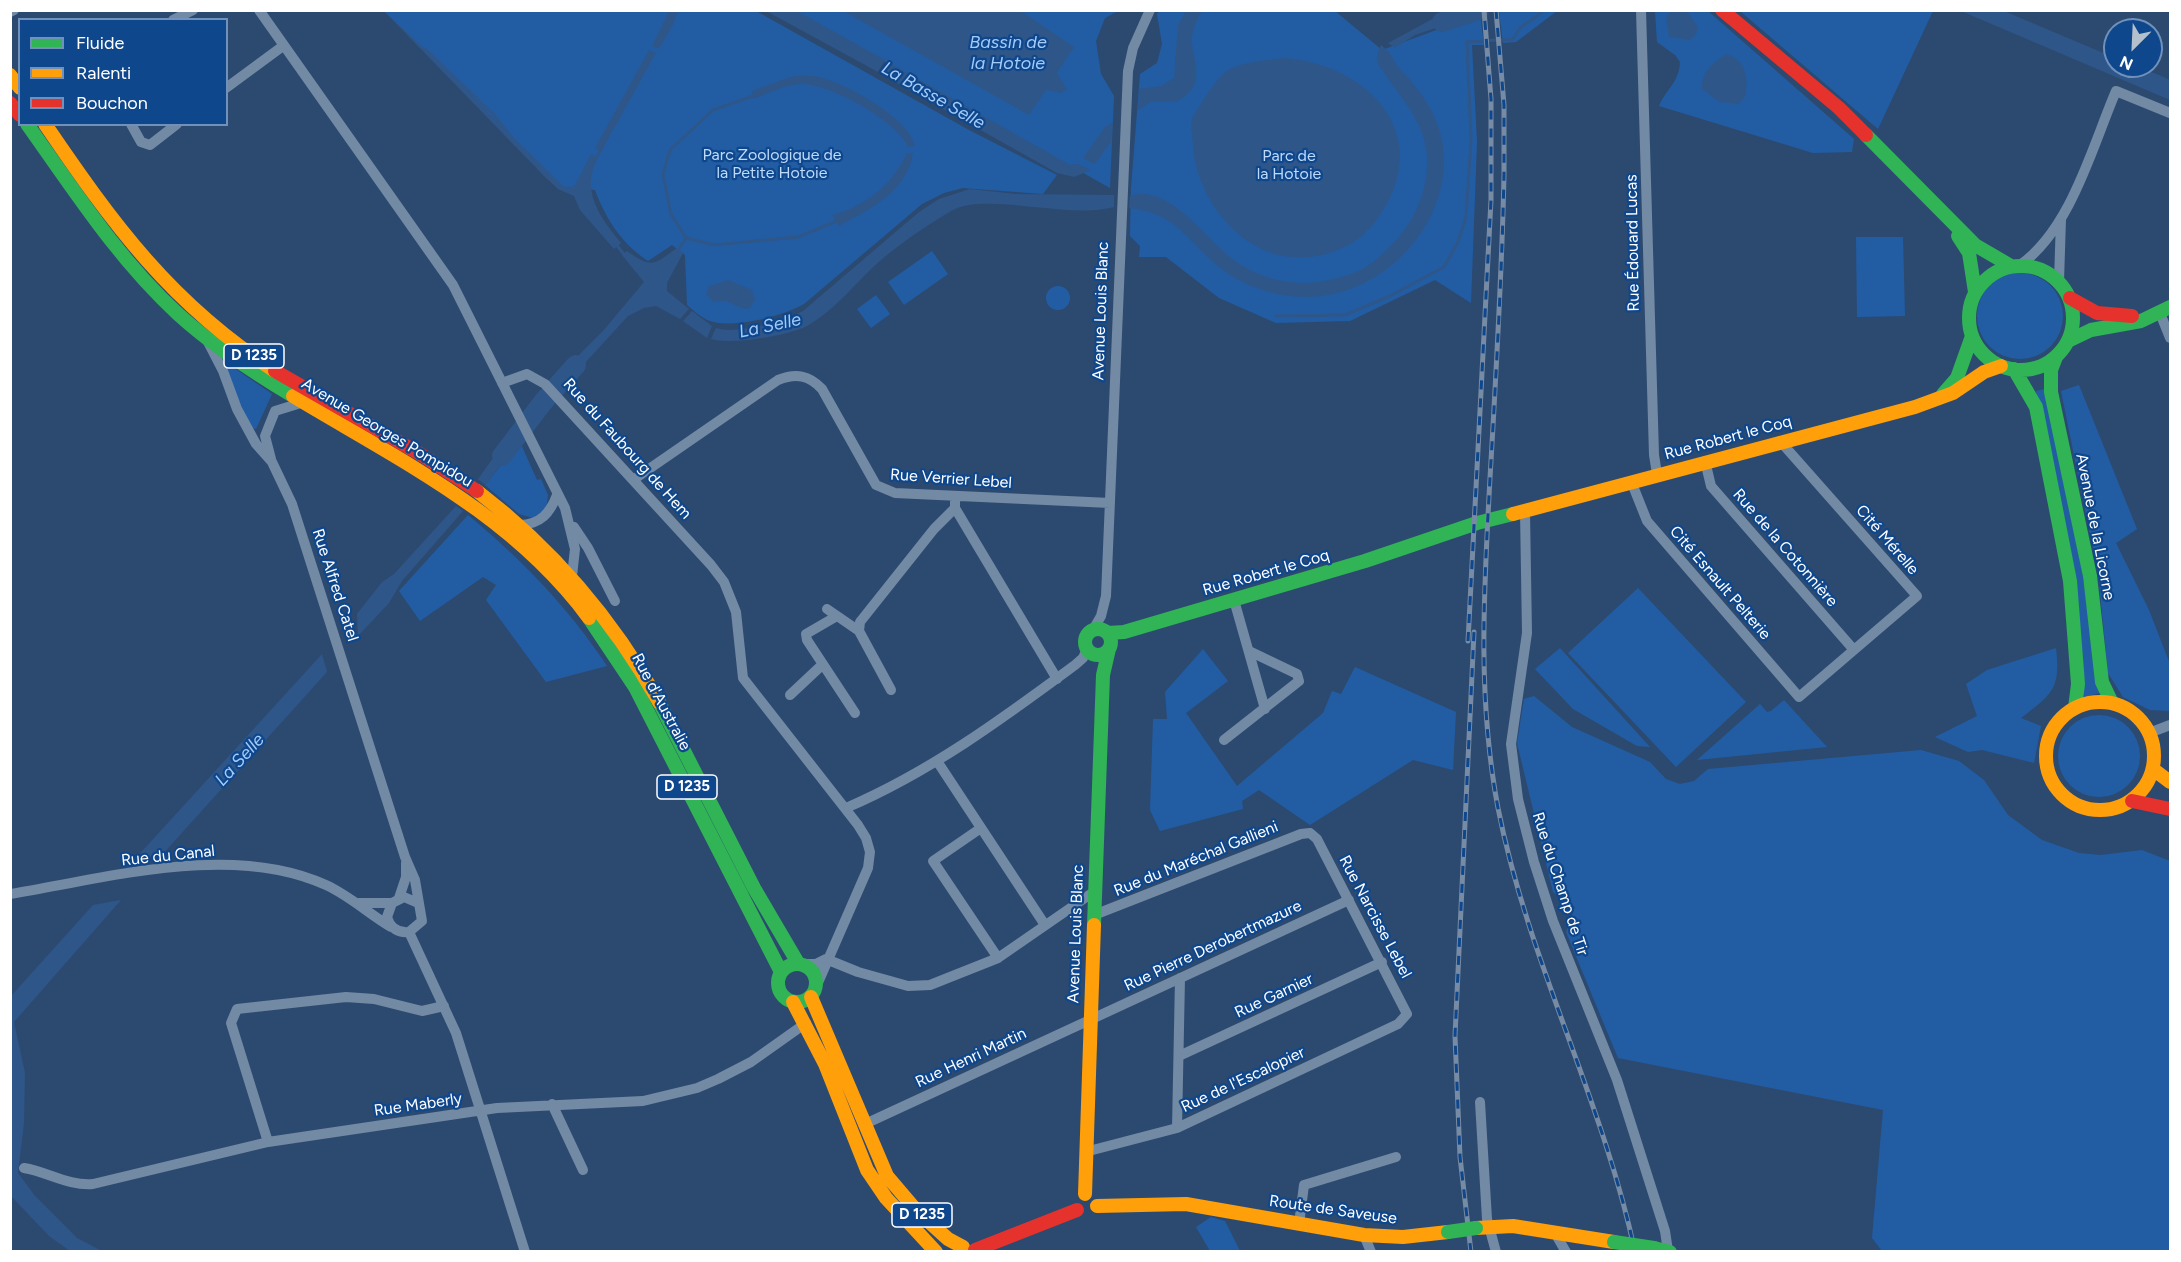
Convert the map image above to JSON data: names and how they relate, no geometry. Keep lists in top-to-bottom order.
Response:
{
  "streets": {
    "main road": [
      "Avenue Louis Blanc",
      "D 1235",
      "Avenue Georges Pompidou",
      "Rue Robert le Coq",
      "Avenue de la Licorne",
      "Rue d'Australie",
      "Route de Saveuse"
    ],
    "street": [
      "Rue Édouard Lucas",
      "Rue du Faubourg de Hem",
      "Rue Verrier Lebel",
      "Cité Mérelle",
      "Rue de la Cotonnière",
      "Cité Esnault Pelterie",
      "Rue Alfred Catel",
      "Rue du Canal",
      "Rue du Maréchal Gallieni",
      "Rue du Champ de Tir",
      "Rue Narcisse Lebel",
      "Rue Pierre Derobertmazure",
      "Rue Garnier",
      "Rue Henri Martin",
      "Rue de l'Escalopier",
      "Rue Maberly"
    ]
  },
  "crossings": [
    ["Rue Édouard Lucas", "Rue Robert le Coq"],
    ["Avenue Louis Blanc", "Rue Robert le Coq"],
    ["Avenue Louis Blanc", "Rue Verrier Lebel"],
    ["Avenue Louis Blanc", "Rue du Maréchal Gallieni"],
    ["Avenue Louis Blanc", "Rue Pierre Derobertmazure"],
    ["Avenue Louis Blanc", "Rue Henri Martin"],
    ["Avenue Louis Blanc", "Rue de l'Escalopier"],
    ["Avenue Louis Blanc", "Route de Saveuse"],
    ["D 1235", "Rue du Faubourg de Hem"],
    ["D 1235", "Rue d'Australie"],
    ["D 1235", "Rue Henri Martin"],
    ["D 1235", "Rue Maberly"],
    ["Avenue Georges Pompidou", "Rue Alfred Catel"],
    ["Avenue Georges Pompidou", "Rue d'Australie"],
    ["Rue Robert le Coq", "Avenue de la Licorne"],
    ["Rue Robert le Coq", "Cité Mérelle"],
    ["Rue Robert le Coq", "Rue de la Cotonnière"],
    ["Rue Robert le Coq", "Cité Esnault Pelterie"],
    ["Rue Robert le Coq", "Rue du Champ de Tir"],
    ["Rue du Faubourg de Hem", "Rue Verrier Lebel"],
    ["Rue du Faubourg de Hem", "Rue d'Australie"],
    ["Cité Mérelle", "Rue de la Cotonnière"],
    ["Cité Mérelle", "Cité Esnault Pelterie"],
    ["Rue de la Cotonnière", "Cité Esnault Pelterie"],
    ["Rue Alfred Catel", "Rue du Canal"],
    ["Rue du Maréchal Gallieni", "Rue Narcisse Lebel"],
    ["Rue du Champ de Tir", "Route de Saveuse"],
    ["Rue Narcisse Lebel", "Rue Pierre Derobertmazure"],
    ["Rue Narcisse Lebel", "Rue Garnier"],
    ["Rue Narcisse Lebel", "Rue de l'Escalopier"],
    ["Rue Pierre Derobertmazure", "Rue Henri Martin"]
  ],
  "water": ["Bassin de la Hotoie", "La Basse Selle", "La Selle"],
  "parks": ["Parc Zoologique de la Petite Hotoie", "Parc de la Hotoie"],
  "legend": ["Fluide", "Ralenti", "Bouchon"],
  "north": "bottom left"
}
